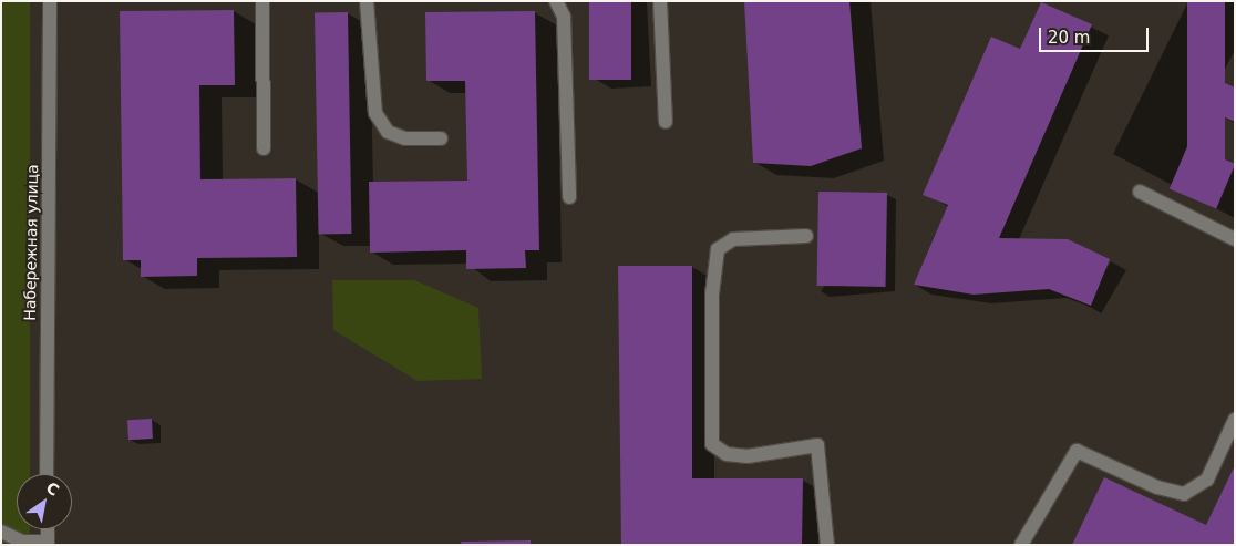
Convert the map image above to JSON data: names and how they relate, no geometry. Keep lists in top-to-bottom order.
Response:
{
  "streets": {
    "street": ["Набережная улица"]
  },
  "scale_bar": "20 m",
  "north": "top right"
}
